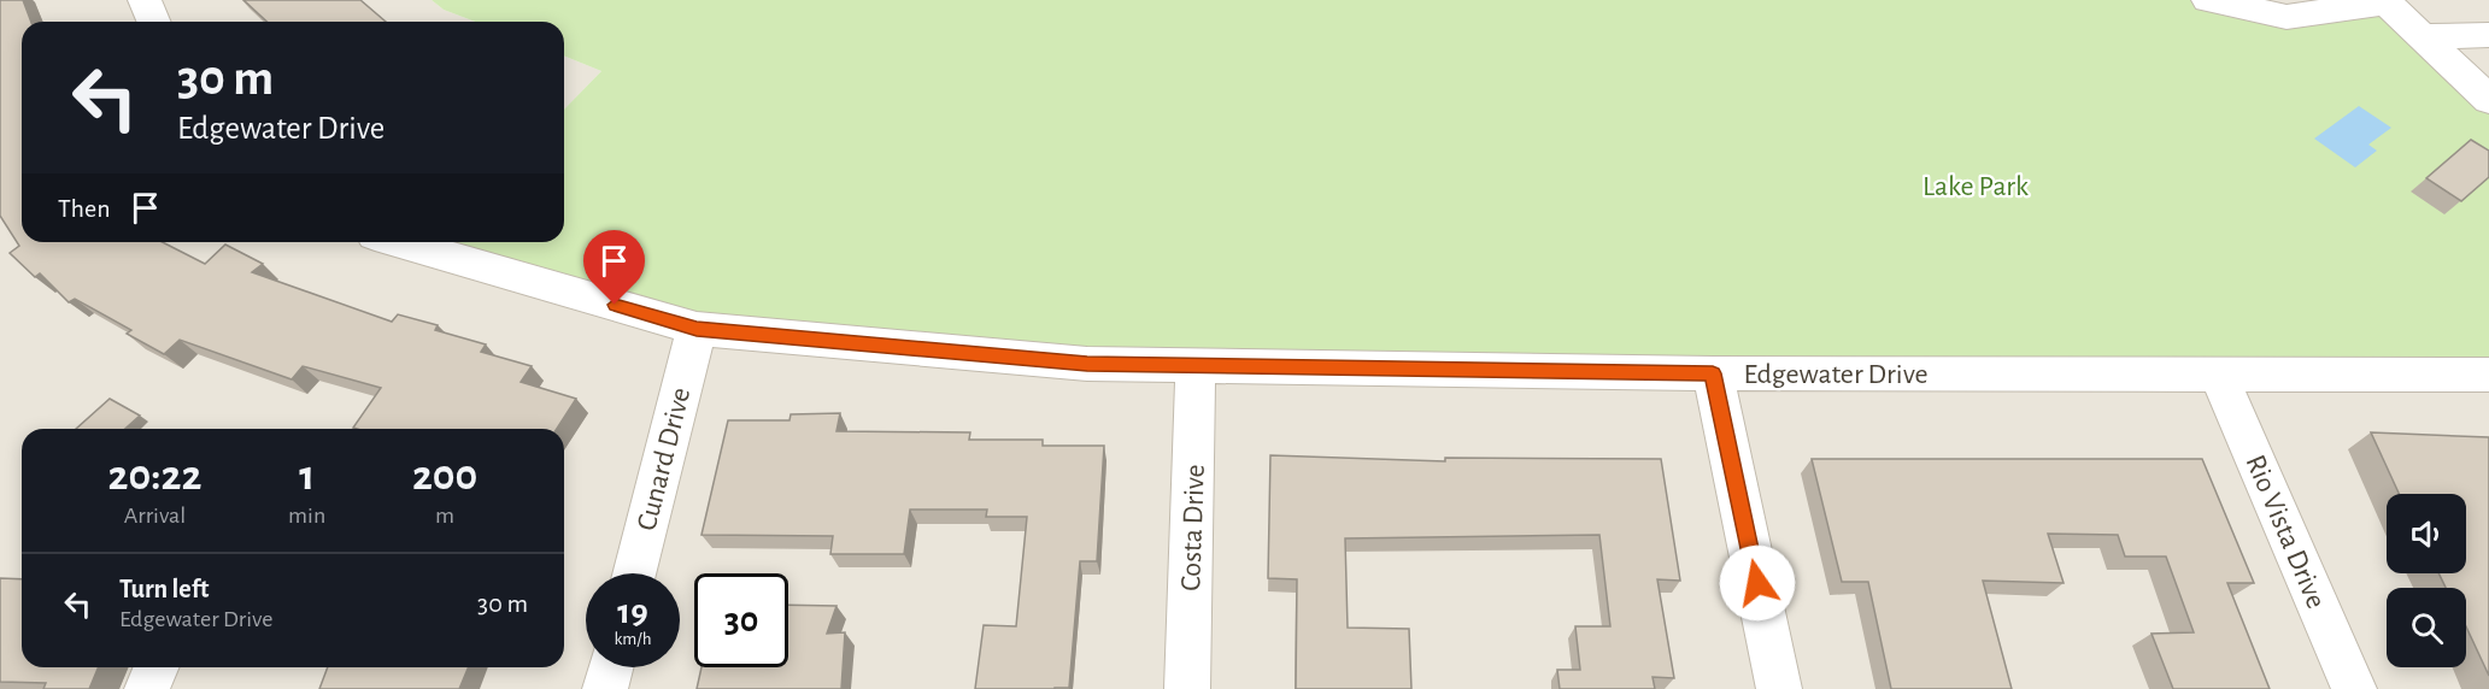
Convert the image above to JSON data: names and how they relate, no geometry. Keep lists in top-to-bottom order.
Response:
{
  "streets": {
    "street": [
      "Edgewater Drive",
      "Cunard Drive",
      "Costa Drive",
      "Rio Vista Drive"
    ]
  },
  "crossings": [
    ["Edgewater Drive", "Cunard Drive"],
    ["Edgewater Drive", "Costa Drive"],
    ["Edgewater Drive", "Rio Vista Drive"]
  ],
  "parks": ["Lake Park"],
  "page": {
    "turn": ["30 m", "Edgewater Drive"],
    "then": "Then",
    "eta": [
      "20:22",
      "Arrival",
      "1",
      "min",
      "200",
      "m"
    ],
    "list": [
      {
        "name": "Turn left",
        "note": "Edgewater Drive",
        "value": "30 m"
      }
    ],
    "speed": "19 km/h",
    "limit": "30"
  }
}
